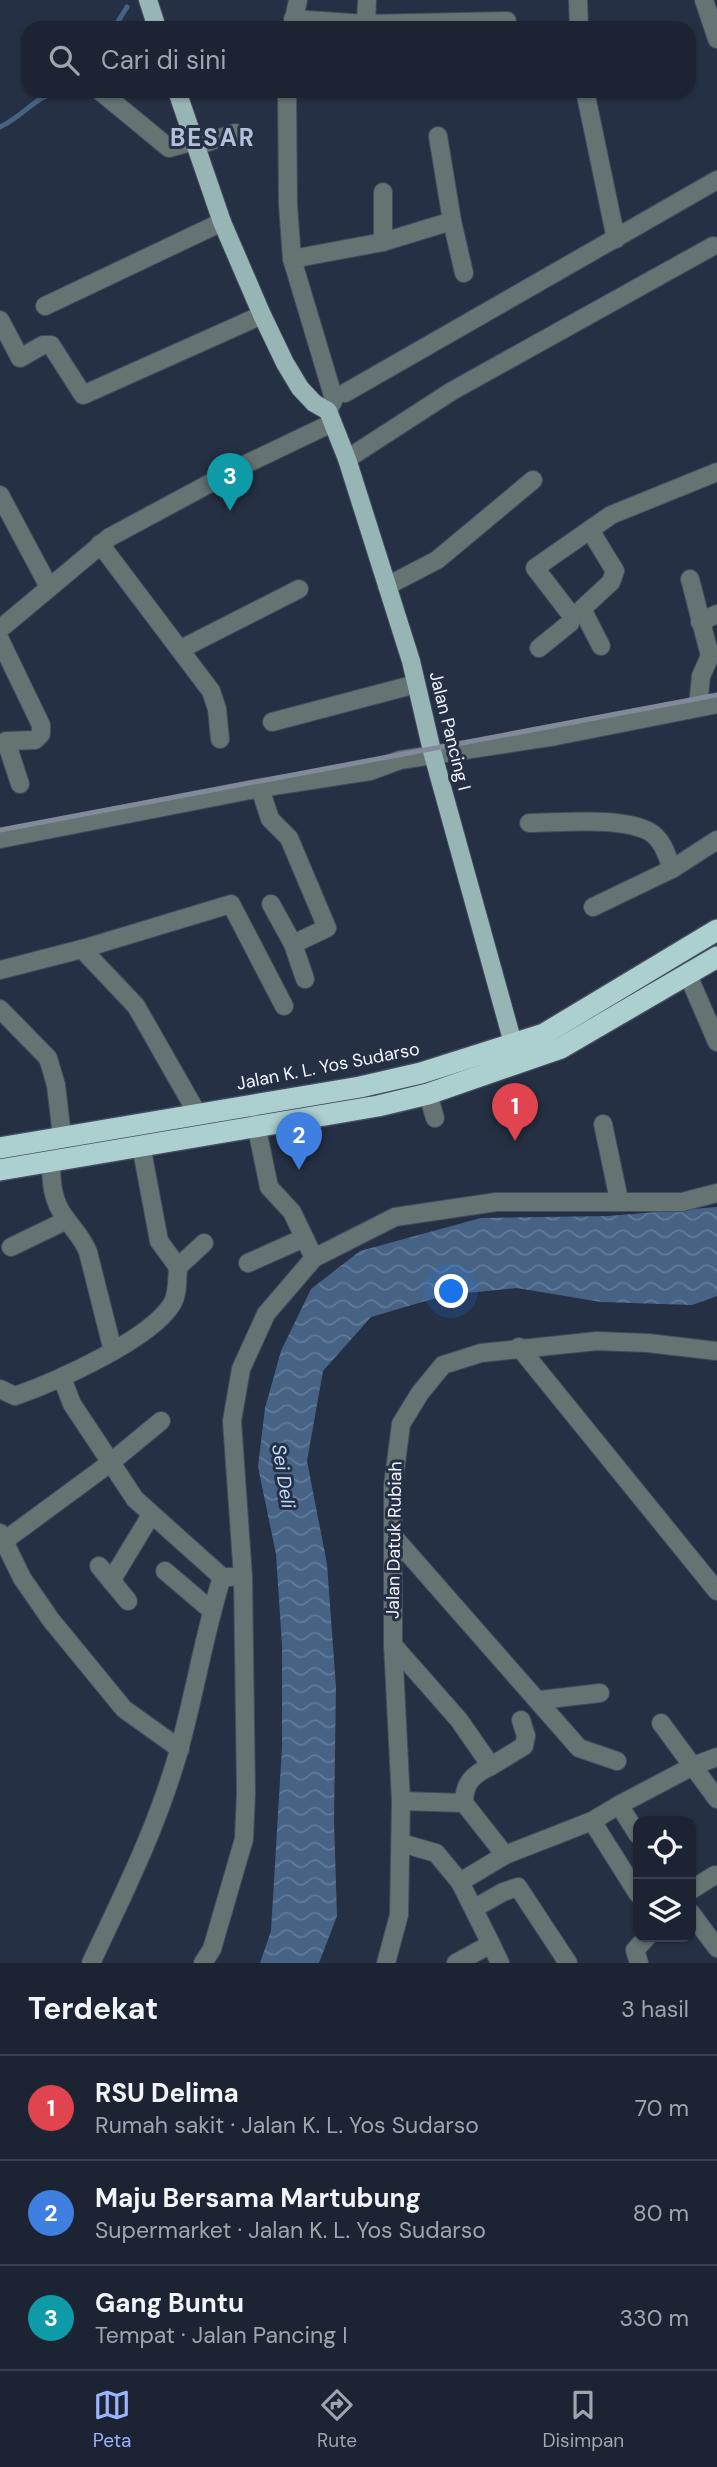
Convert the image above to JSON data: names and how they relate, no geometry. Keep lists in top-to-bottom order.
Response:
{
  "streets": {
    "highway": ["Jalan K. L. Yos Sudarso"],
    "main road": ["Jalan Pancing I"],
    "street": ["Jalan Datuk Rubiah"]
  },
  "crossings": [
    ["Jalan Pancing I", "Jalan K. L. Yos Sudarso"]
  ],
  "districts": ["BESAR"],
  "water": ["Sei Deli"],
  "page": {
    "search": "Cari di sini",
    "pins": ["3", "1", "2"],
    "heading": ["Terdekat", "3 hasil"],
    "list": [
      {
        "mark": "1",
        "name": "RSU Delima",
        "note": "Rumah sakit · Jalan K. L. Yos Sudarso",
        "value": "70 m"
      },
      {
        "mark": "2",
        "name": "Maju Bersama Martubung",
        "note": "Supermarket · Jalan K. L. Yos Sudarso",
        "value": "80 m"
      },
      {
        "mark": "3",
        "name": "Gang Buntu",
        "note": "Tempat · Jalan Pancing I",
        "value": "330 m"
      }
    ],
    "nav": ["Peta", "Rute", "Disimpan"]
  }
}
